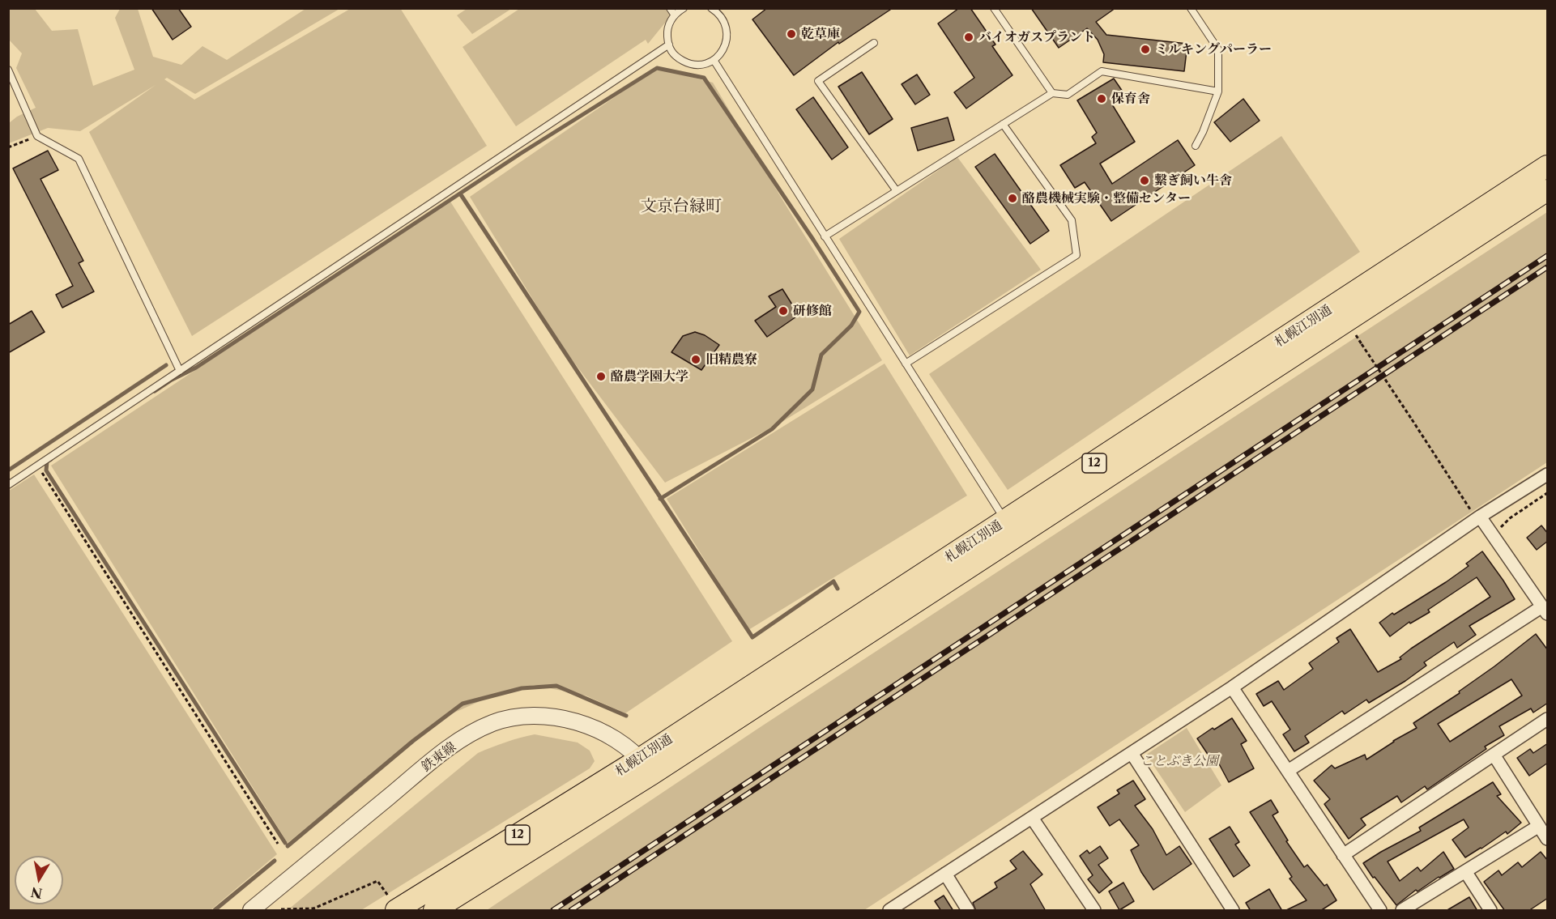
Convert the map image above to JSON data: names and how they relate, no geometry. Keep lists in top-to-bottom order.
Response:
{
  "streets": {
    "highway": ["札幌江別通", "12"],
    "street": ["鉄東線"]
  },
  "crossings": [
    ["札幌江別通", "鉄東線"]
  ],
  "districts": ["文京台緑町"],
  "parks": ["ことぶき公園"],
  "places": [
    "乾草庫",
    "バイオガスプラント",
    "ミルキングパーラー",
    "保育舎",
    "繋ぎ飼い牛舎",
    "酪農機械実験・整備センター",
    "研修館",
    "旧精農寮",
    "酪農学園大学"
  ],
  "north": "bottom"
}
